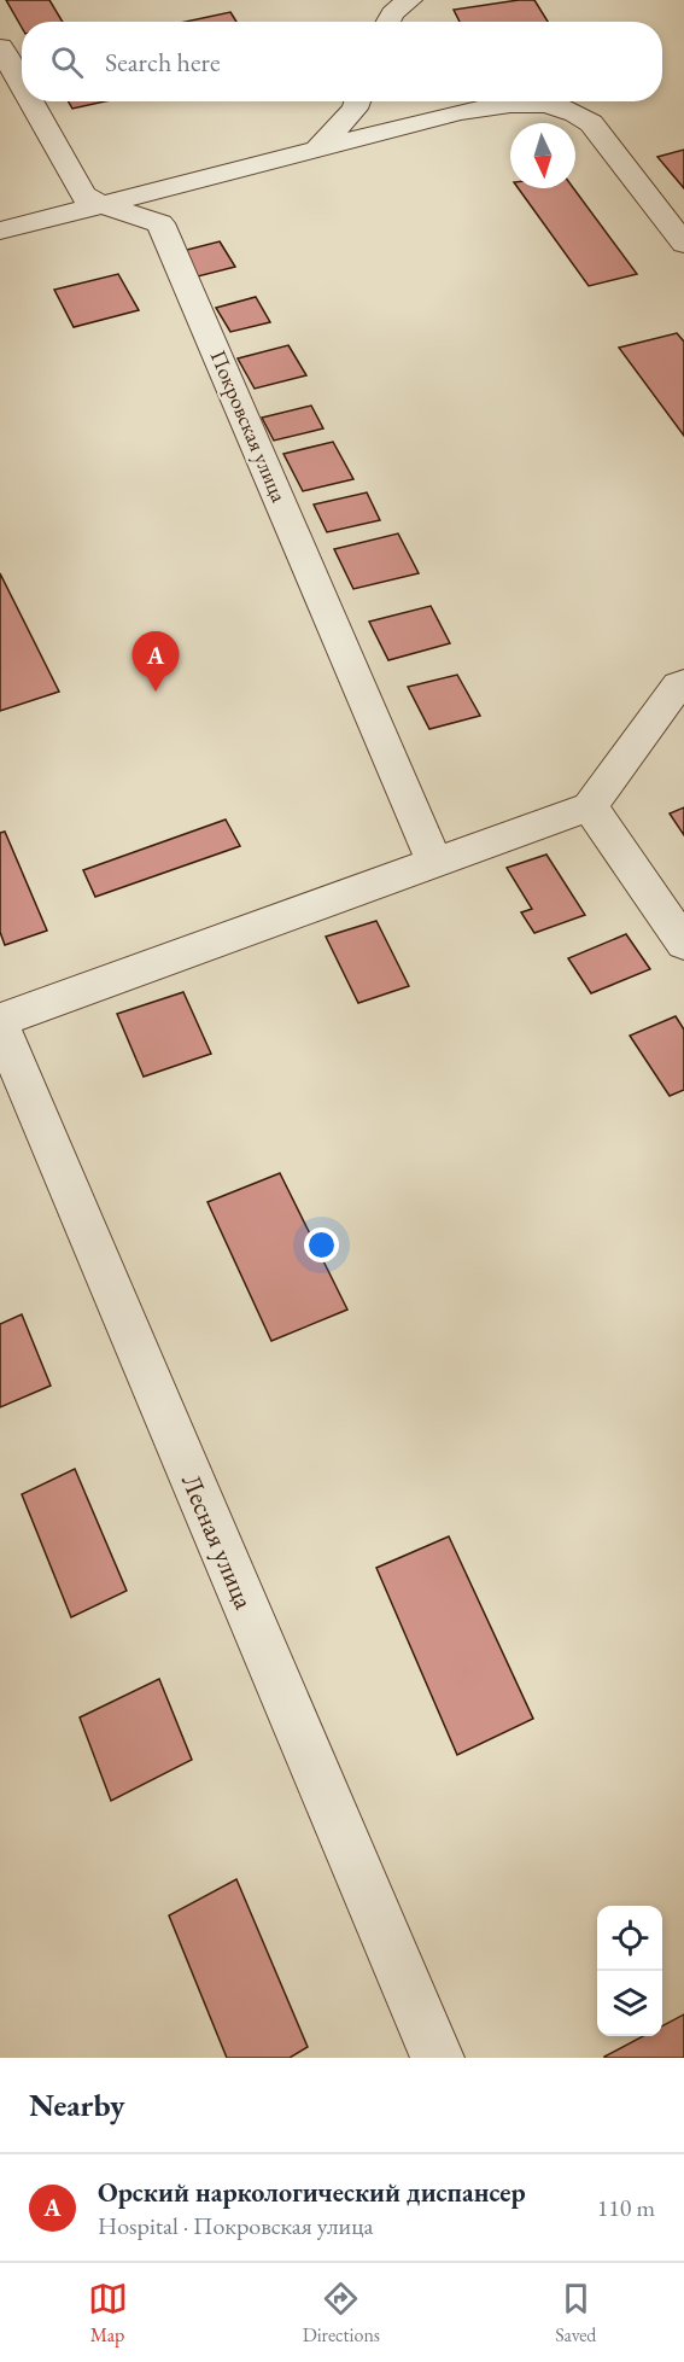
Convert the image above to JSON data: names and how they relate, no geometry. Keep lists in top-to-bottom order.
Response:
{
  "streets": {
    "street": ["Покровская улица", "Лесная улица"]
  },
  "north": "bottom",
  "page": {
    "search": "Search here",
    "pins": "A",
    "heading": "Nearby",
    "list": [
      {
        "mark": "A",
        "name": "Орский наркологический диспансер",
        "note": "Hospital · Покровская улица",
        "value": "110 m"
      }
    ],
    "nav": ["Map", "Directions", "Saved"]
  }
}
